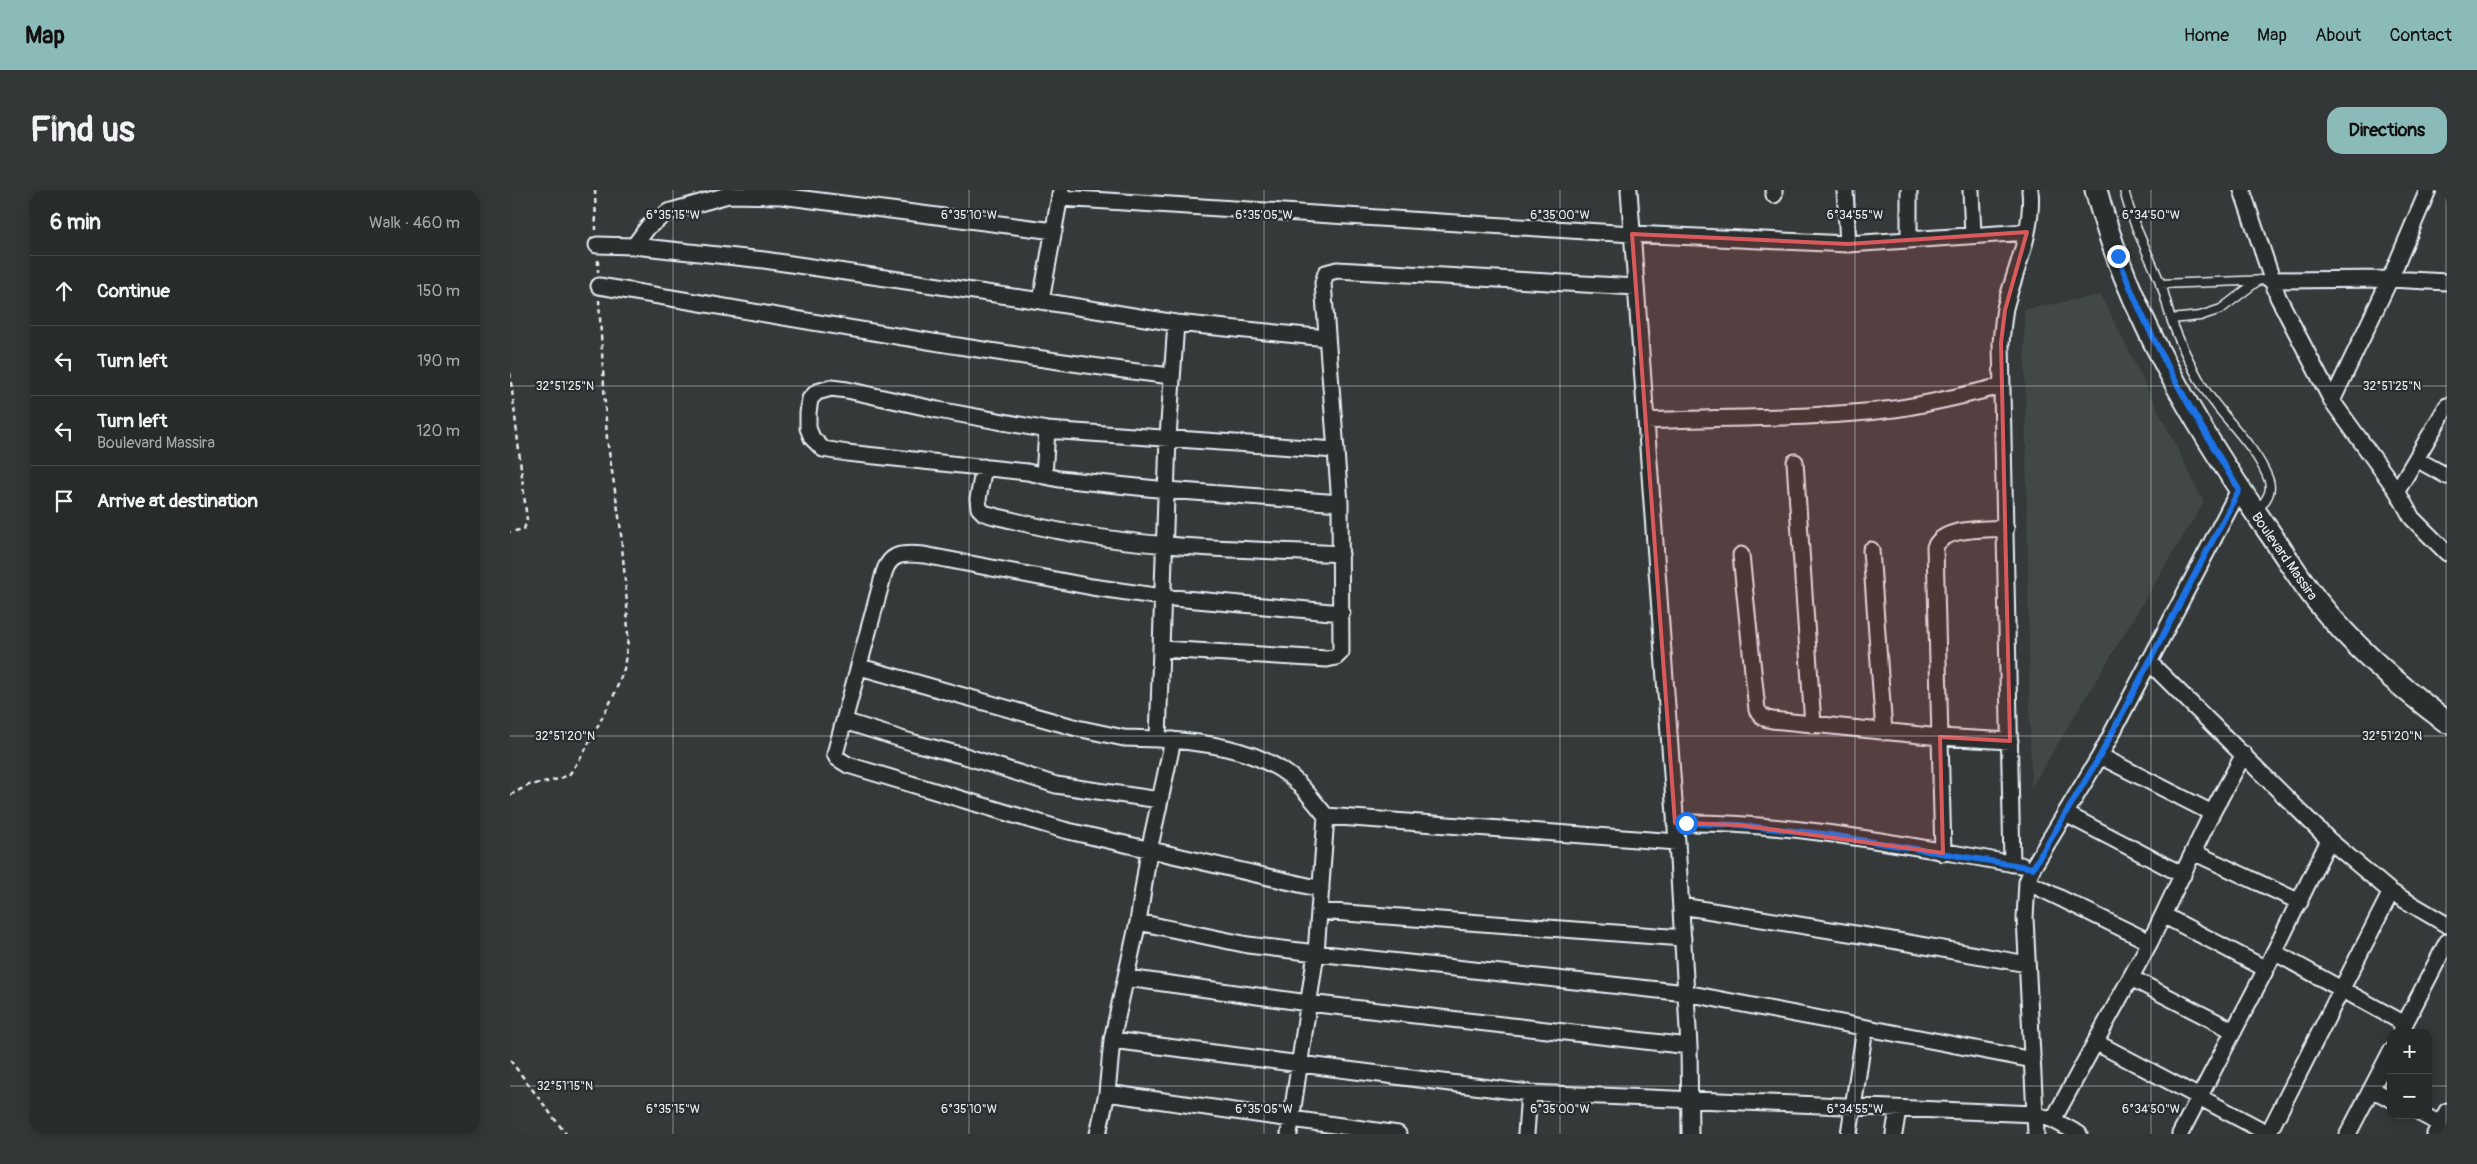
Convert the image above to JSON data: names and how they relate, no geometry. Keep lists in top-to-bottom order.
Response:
{
  "streets": {
    "main road": ["Boulevard Massira"]
  },
  "page": {
    "header": "Map",
    "nav": [
      "Home",
      "Map",
      "About",
      "Contact"
    ],
    "buttons": "Directions",
    "title": "Find us",
    "heading": ["6 min", "Walk · 460 m"],
    "list": [
      ["Continue", "150 m"],
      ["Turn left", "190 m"],
      ["Turn left", "Boulevard Massira", "120 m"],
      "Arrive at destination"
    ],
    "map_buttons": ["+", "−"]
  },
  "coordinates": [
    "6°35'15\"W",
    "6°35'10\"W",
    "6°35'05\"W",
    "6°35'00\"W",
    "6°34'55\"W",
    "6°34'50\"W",
    "32°51'25\"N",
    "32°51'20\"N",
    "32°51'15\"N"
  ]
}
